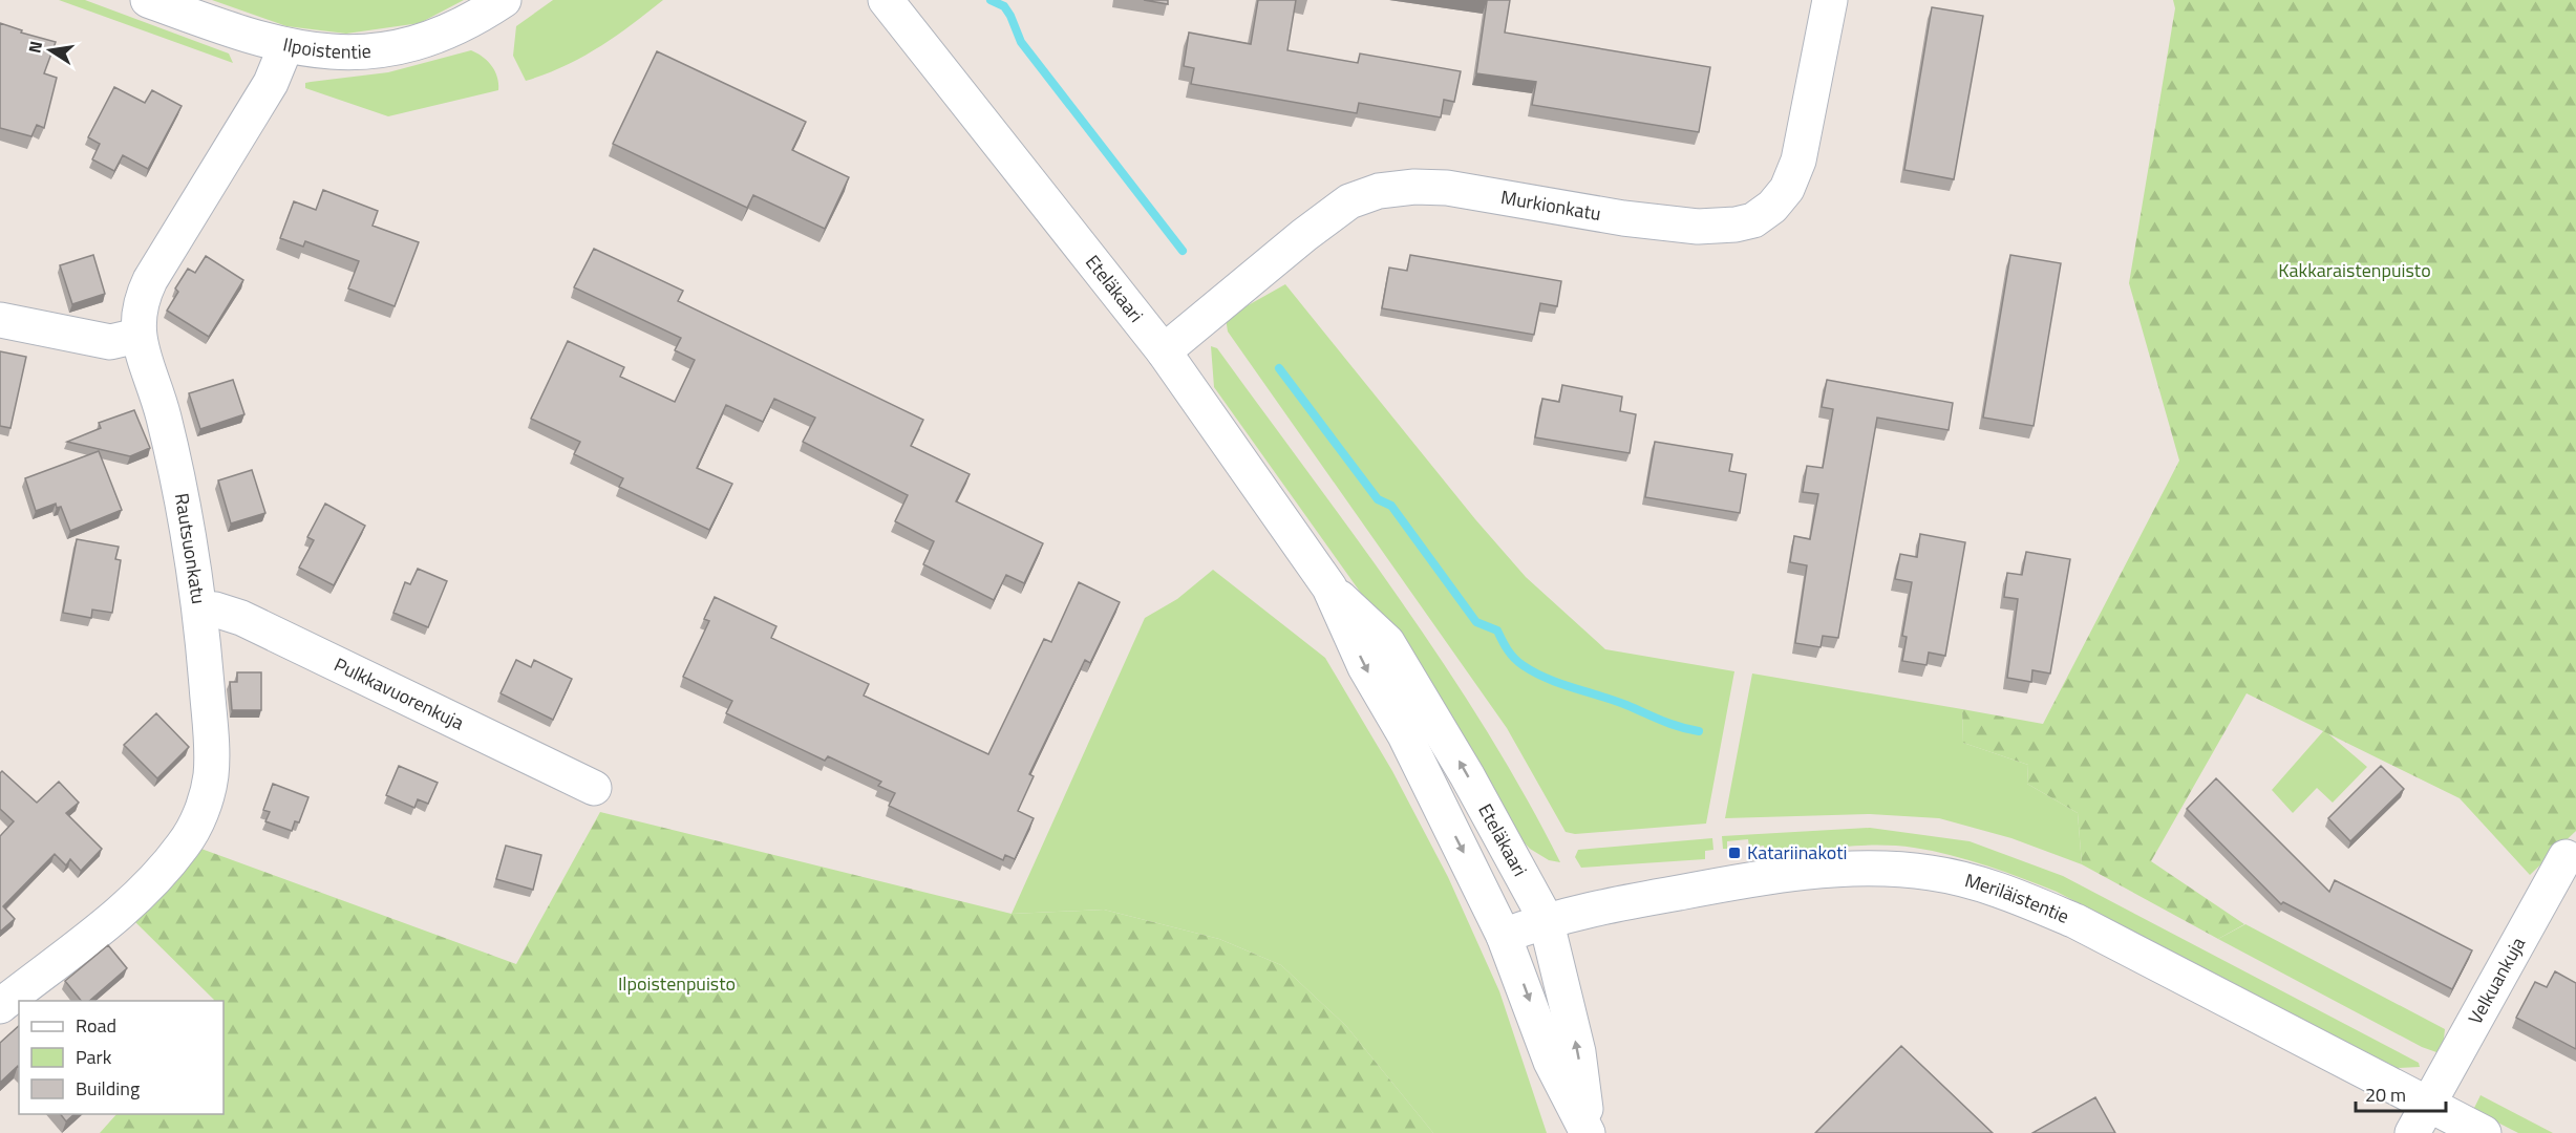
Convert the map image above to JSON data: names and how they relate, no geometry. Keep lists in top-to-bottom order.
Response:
{
  "streets": {
    "street": [
      "Ilpoistentie",
      "Murkionkatu",
      "Eteläkaari",
      "Rautsuonkatu",
      "Pulkkavuorenkuja",
      "Meriläistentie",
      "Velkuankuja"
    ]
  },
  "crossings": [
    ["Ilpoistentie", "Rautsuonkatu"],
    ["Murkionkatu", "Eteläkaari"],
    ["Eteläkaari", "Meriläistentie"],
    ["Rautsuonkatu", "Pulkkavuorenkuja"],
    ["Meriläistentie", "Velkuankuja"]
  ],
  "parks": ["Kakkaraistenpuisto", "Ilpoistenpuisto"],
  "places": {
    "transit": ["Katariinakoti"]
  },
  "legend": ["Road", "Park", "Building"],
  "scale_bar": "20 m",
  "north": "left"
}
